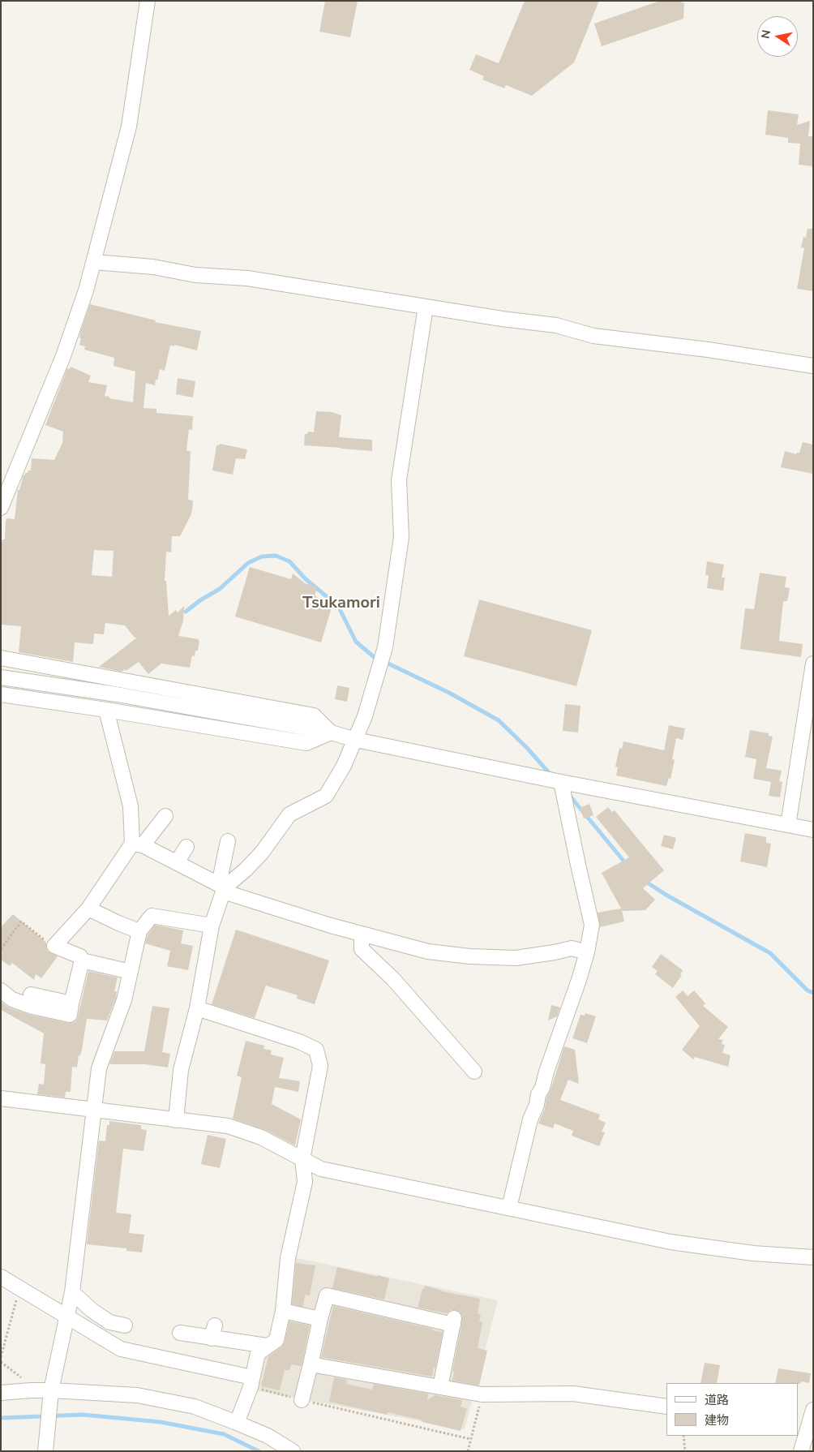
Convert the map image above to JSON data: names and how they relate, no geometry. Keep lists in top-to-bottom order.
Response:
{
  "districts": ["Tsukamori"],
  "legend": ["道路", "建物"],
  "north": "left"
}
